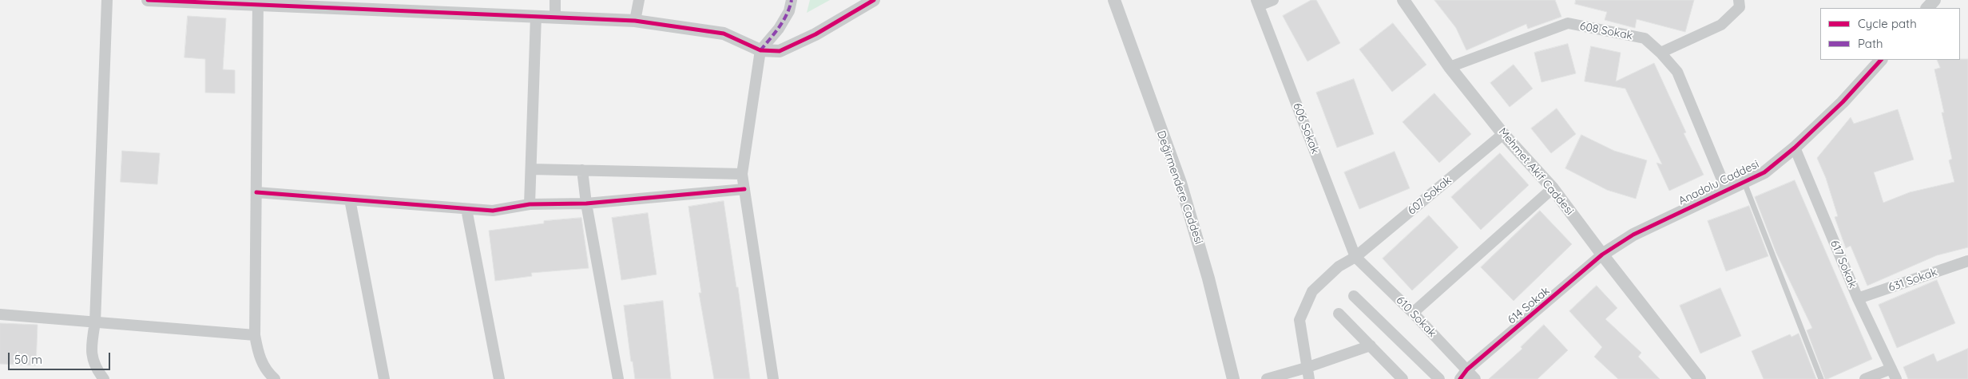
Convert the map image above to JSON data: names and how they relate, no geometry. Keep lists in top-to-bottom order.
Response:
{
  "streets": {
    "street": [
      "608 Sokak",
      "606 Sokak",
      "Mehmet Akif Caddesi",
      "Anadolu Caddesi",
      "Değirmendere Caddesi",
      "607 Sokak",
      "617 Sokak",
      "631 Sokak",
      "614 Sokak",
      "610 Sokak"
    ]
  },
  "crossings": [
    ["608 Sokak", "Mehmet Akif Caddesi"],
    ["608 Sokak", "Anadolu Caddesi"],
    ["606 Sokak", "607 Sokak"],
    ["606 Sokak", "610 Sokak"],
    ["Mehmet Akif Caddesi", "Anadolu Caddesi"],
    ["Mehmet Akif Caddesi", "607 Sokak"],
    ["Mehmet Akif Caddesi", "614 Sokak"],
    ["Anadolu Caddesi", "617 Sokak"],
    ["Anadolu Caddesi", "614 Sokak"],
    ["607 Sokak", "610 Sokak"],
    ["617 Sokak", "631 Sokak"],
    ["614 Sokak", "610 Sokak"]
  ],
  "legend": ["Cycle path", "Path"],
  "scale_bar": "50 m"
}
